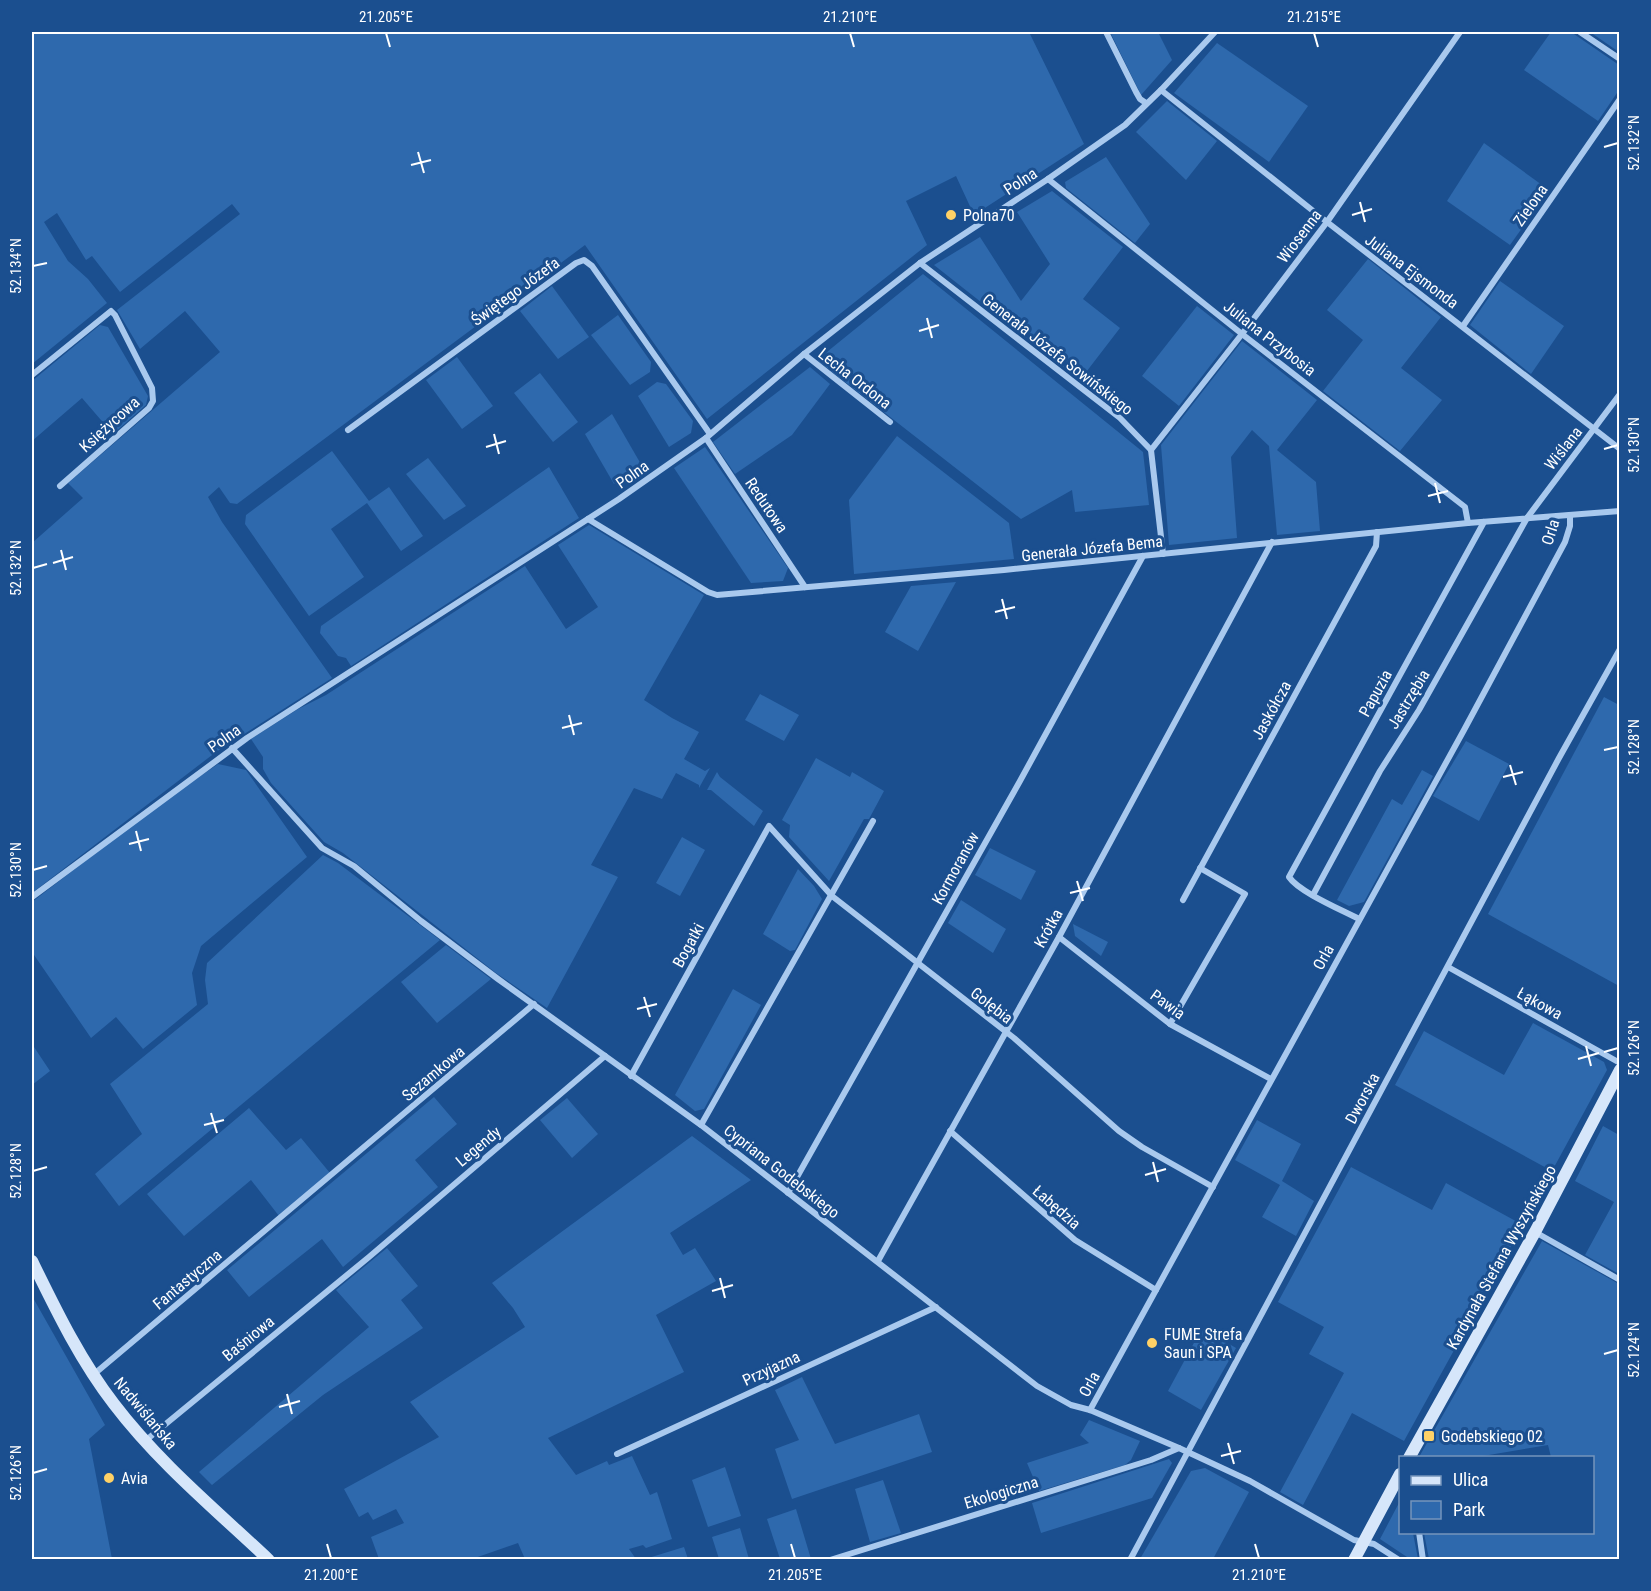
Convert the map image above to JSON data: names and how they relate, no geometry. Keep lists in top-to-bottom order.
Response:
{
  "streets": {
    "main road": ["Kardynała Stefana Wyszyńskiego", "Nadwiślańska"],
    "street": [
      "Polna",
      "Zielona",
      "Wiosenna",
      "Juliana Ejsmonda",
      "Świętego Józefa",
      "Juliana Przybosia",
      "Generała Józefa Sowińskiego",
      "Lecha Ordona",
      "Księżycowa",
      "Wiślana",
      "Redutowa",
      "Orla",
      "Generała Józefa Bema",
      "Papuzia",
      "Jastrzębia",
      "Jaskółcza",
      "Kormoranów",
      "Krótka",
      "Bogatki",
      "Łąkowa",
      "Pawia",
      "Gołębia",
      "Sezamkowa",
      "Dworska",
      "Legendy",
      "Cypriana Godebskiego",
      "Łabędzia",
      "Fantastyczna",
      "Baśniowa",
      "Przyjazna",
      "Ekologiczna"
    ]
  },
  "crossings": [
    ["Polna", "Juliana Ejsmonda"],
    ["Polna", "Świętego Józefa"],
    ["Polna", "Juliana Przybosia"],
    ["Polna", "Generała Józefa Sowińskiego"],
    ["Polna", "Lecha Ordona"],
    ["Polna", "Redutowa"],
    ["Polna", "Generała Józefa Bema"],
    ["Polna", "Cypriana Godebskiego"],
    ["Zielona", "Juliana Ejsmonda"],
    ["Wiosenna", "Juliana Ejsmonda"],
    ["Wiosenna", "Juliana Przybosia"],
    ["Wiosenna", "Generała Józefa Sowińskiego"],
    ["Juliana Ejsmonda", "Wiślana"],
    ["Świętego Józefa", "Redutowa"],
    ["Juliana Przybosia", "Generała Józefa Bema"],
    ["Wiślana", "Generała Józefa Bema"],
    ["Wiślana", "Jastrzębia"],
    ["Redutowa", "Generała Józefa Bema"],
    ["Orla", "Generała Józefa Bema"],
    ["Orla", "Pawia"],
    ["Orla", "Gołębia"],
    ["Orla", "Cypriana Godebskiego"],
    ["Orla", "Łabędzia"],
    ["Generała Józefa Bema", "Papuzia"],
    ["Generała Józefa Bema", "Jastrzębia"],
    ["Generała Józefa Bema", "Jaskółcza"],
    ["Generała Józefa Bema", "Kormoranów"],
    ["Generała Józefa Bema", "Krótka"],
    ["Papuzia", "Jastrzębia"],
    ["Kormoranów", "Gołębia"],
    ["Kormoranów", "Cypriana Godebskiego"],
    ["Krótka", "Pawia"],
    ["Krótka", "Gołębia"],
    ["Krótka", "Cypriana Godebskiego"],
    ["Krótka", "Łabędzia"],
    ["Bogatki", "Gołębia"],
    ["Bogatki", "Cypriana Godebskiego"],
    ["Łąkowa", "Dworska"],
    ["Sezamkowa", "Cypriana Godebskiego"],
    ["Sezamkowa", "Fantastyczna"],
    ["Dworska", "Cypriana Godebskiego"],
    ["Legendy", "Cypriana Godebskiego"],
    ["Legendy", "Baśniowa"],
    ["Cypriana Godebskiego", "Przyjazna"],
    ["Cypriana Godebskiego", "Ekologiczna"],
    ["Fantastyczna", "Nadwiślańska"],
    ["Baśniowa", "Nadwiślańska"]
  ],
  "places": {
    "other": ["Polna70", "FUME Strefa Saun i SPA", "Avia"],
    "transit": ["Godebskiego 02"]
  },
  "legend": ["Ulica", "Park"],
  "coordinates": [
    "21.205°E",
    "21.210°E",
    "21.215°E",
    "52.132°N",
    "52.134°N",
    "52.130°N",
    "52.128°N",
    "52.126°N",
    "52.124°N",
    "21.200°E"
  ]
}
